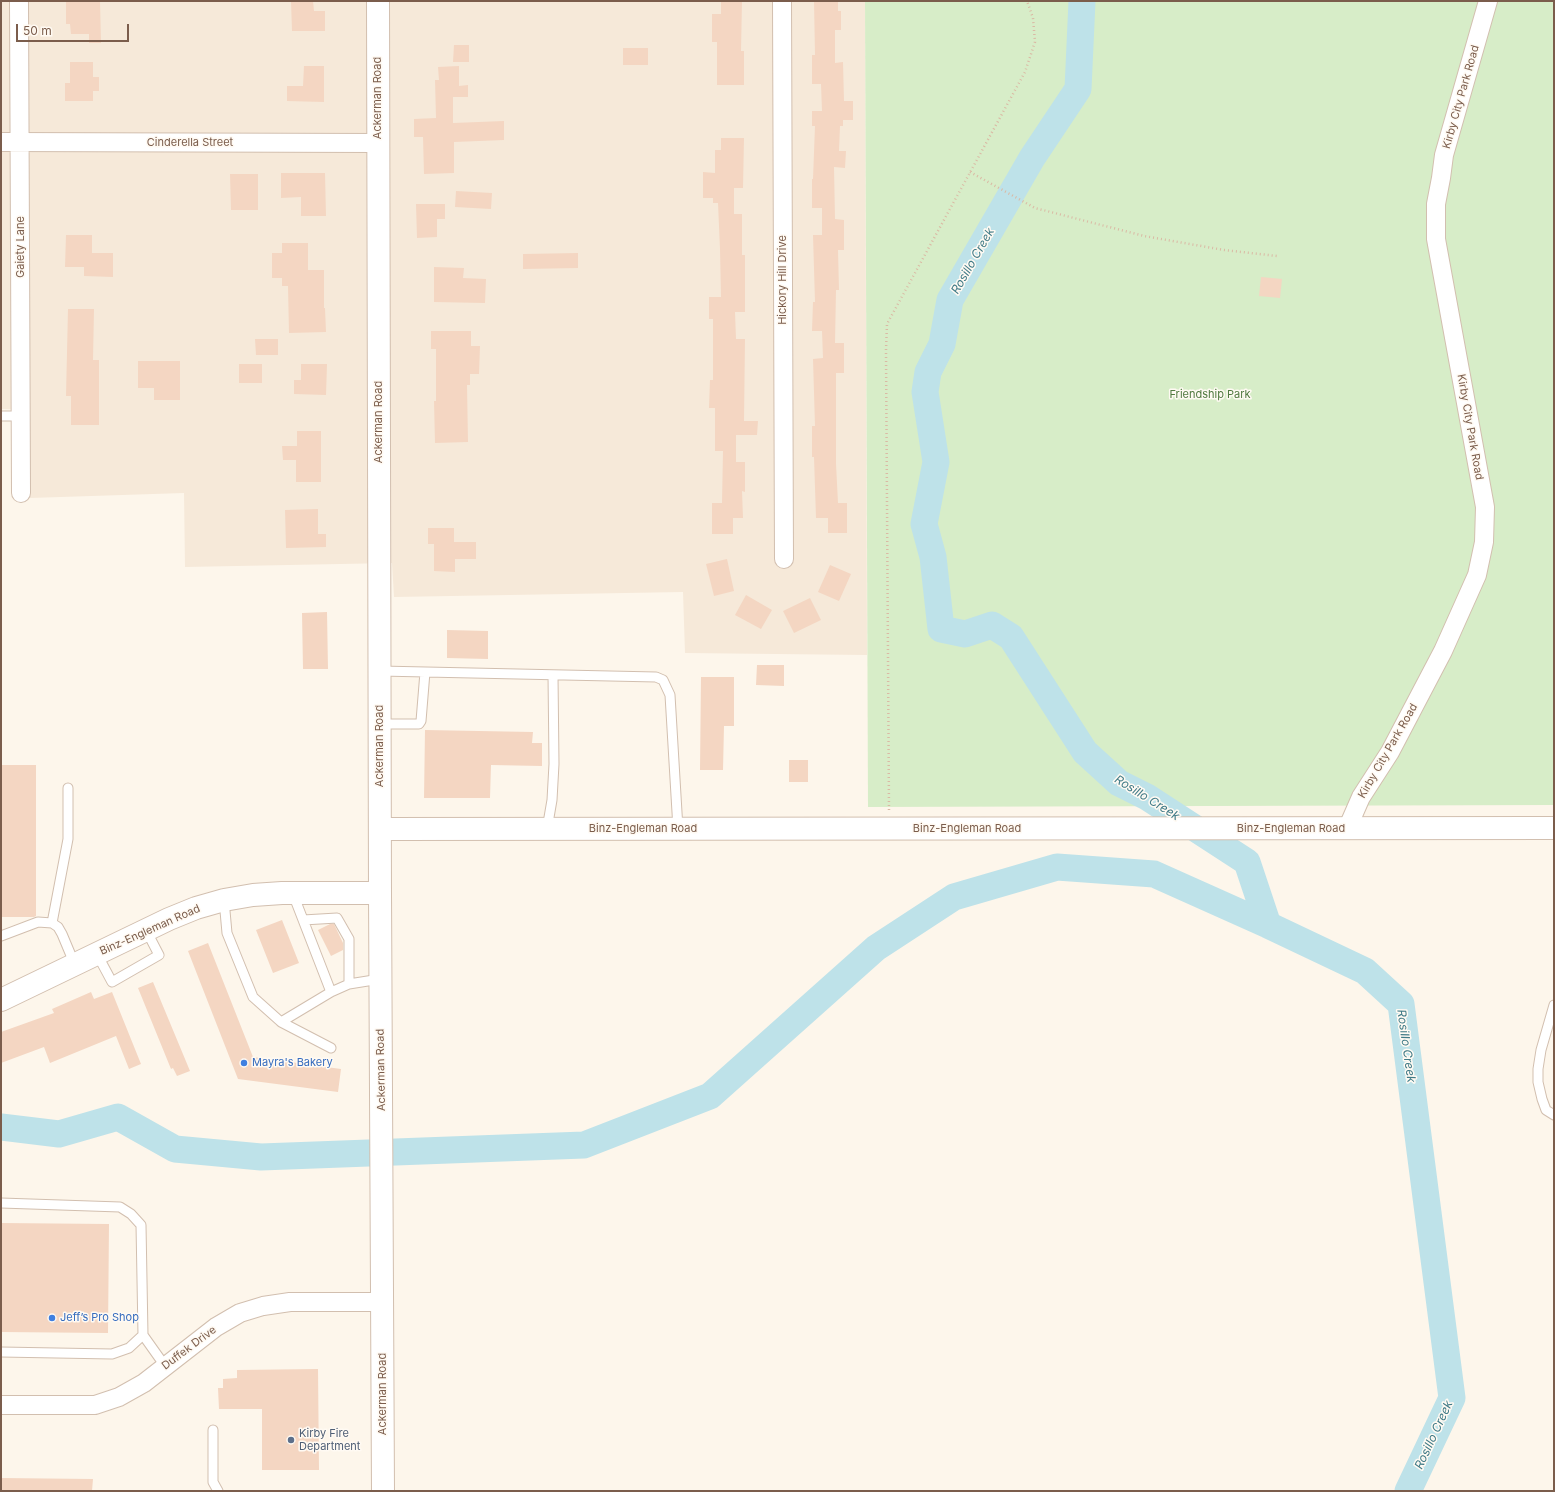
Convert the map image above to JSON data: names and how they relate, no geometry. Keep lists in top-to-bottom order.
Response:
{
  "streets": {
    "street": [
      "Kirby City Park Road",
      "Ackerman Road",
      "Cinderella Street",
      "Gaiety Lane",
      "Hickory Hill Drive",
      "Binz-Engleman Road",
      "Duffek Drive"
    ]
  },
  "crossings": [
    ["Kirby City Park Road", "Binz-Engleman Road"],
    ["Ackerman Road", "Cinderella Street"],
    ["Ackerman Road", "Binz-Engleman Road"],
    ["Ackerman Road", "Duffek Drive"],
    ["Cinderella Street", "Gaiety Lane"]
  ],
  "water": ["Rosillo Creek"],
  "parks": ["Friendship Park"],
  "places": ["Mayra's Bakery", "Jeff’s Pro Shop", "Kirby Fire Department"],
  "scale_bar": "50 m"
}
